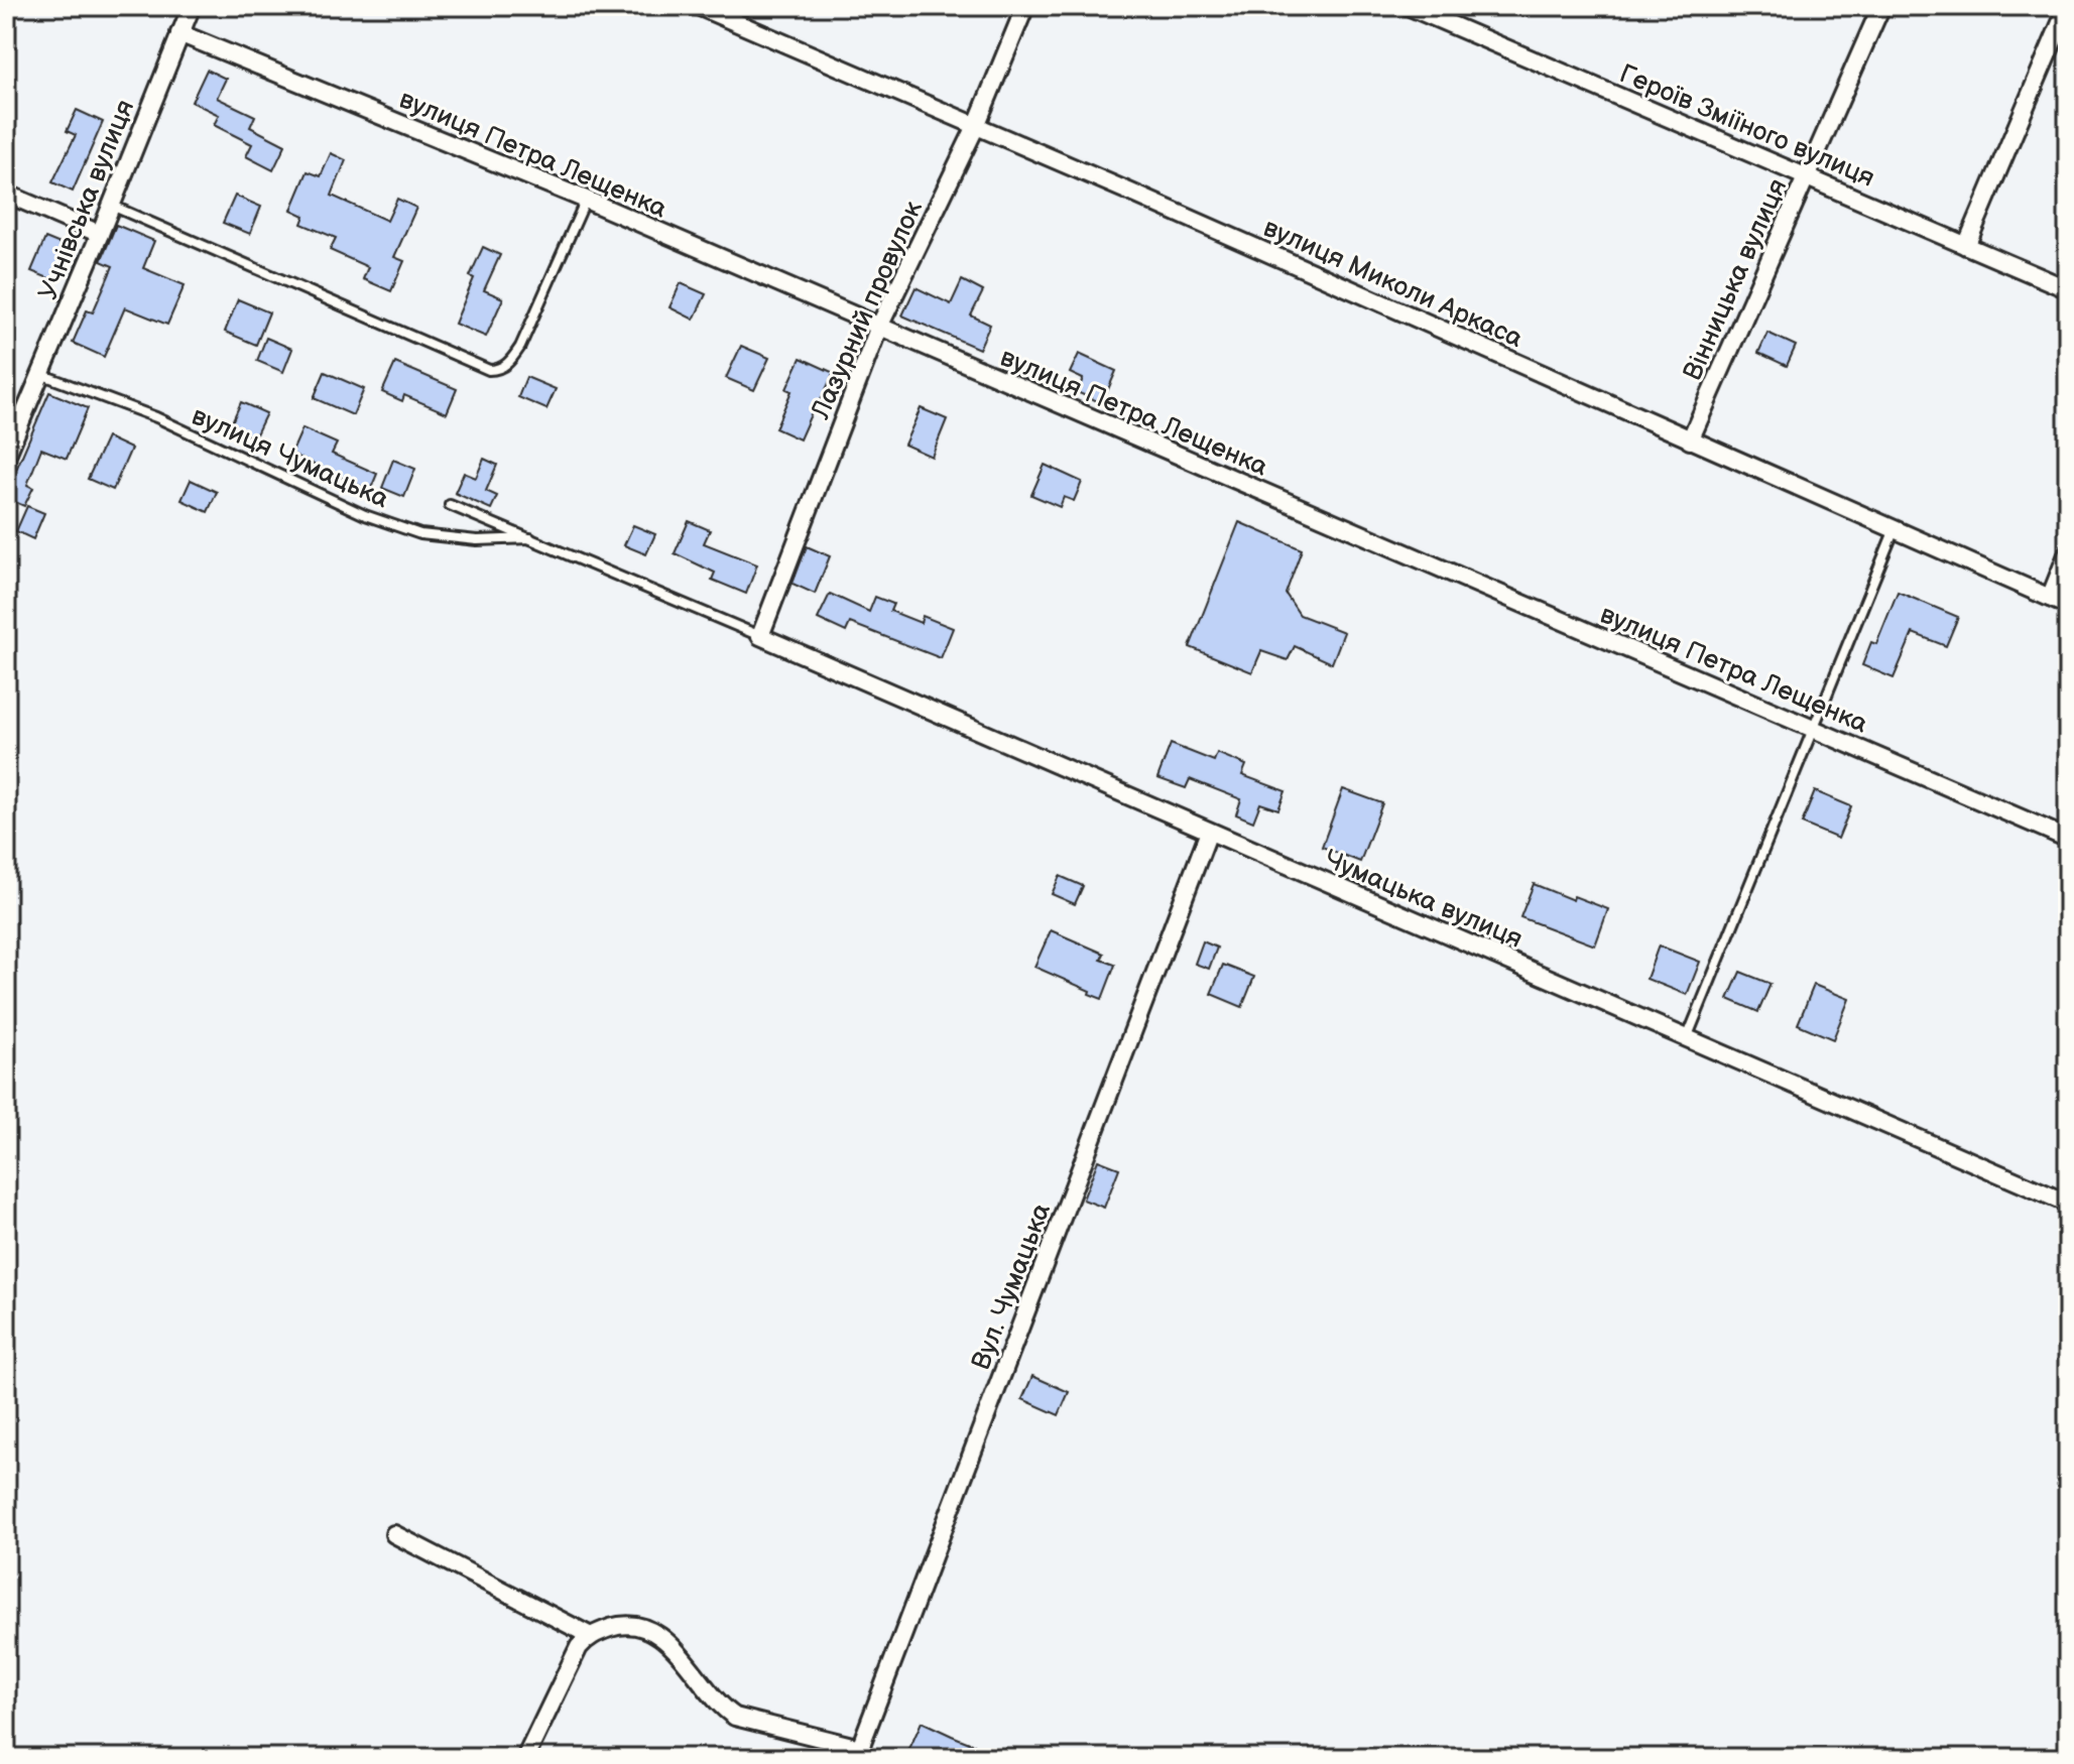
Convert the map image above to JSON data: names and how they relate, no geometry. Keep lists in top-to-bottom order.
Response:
{
  "streets": {
    "street": [
      "Героїв Зміїного вулиця",
      "вулиця Петра Лещенка",
      "Учнівська вулиця",
      "Вінницька вулиця",
      "вулиця Миколи Аркаса",
      "Лазурний провулок",
      "Чумацька вулиця",
      "Вул. Чумацька"
    ],
    "lane": ["вулиця Чумацька"]
  },
  "crossings": [
    ["Героїв Зміїного вулиця", "Вінницька вулиця"],
    ["вулиця Петра Лещенка", "Учнівська вулиця"],
    ["вулиця Петра Лещенка", "Лазурний провулок"],
    ["Учнівська вулиця", "вулиця Чумацька"],
    ["Вінницька вулиця", "вулиця Миколи Аркаса"],
    ["вулиця Миколи Аркаса", "Лазурний провулок"],
    ["Лазурний провулок", "Чумацька вулиця"],
    ["Чумацька вулиця", "Вул. Чумацька"]
  ]
}
